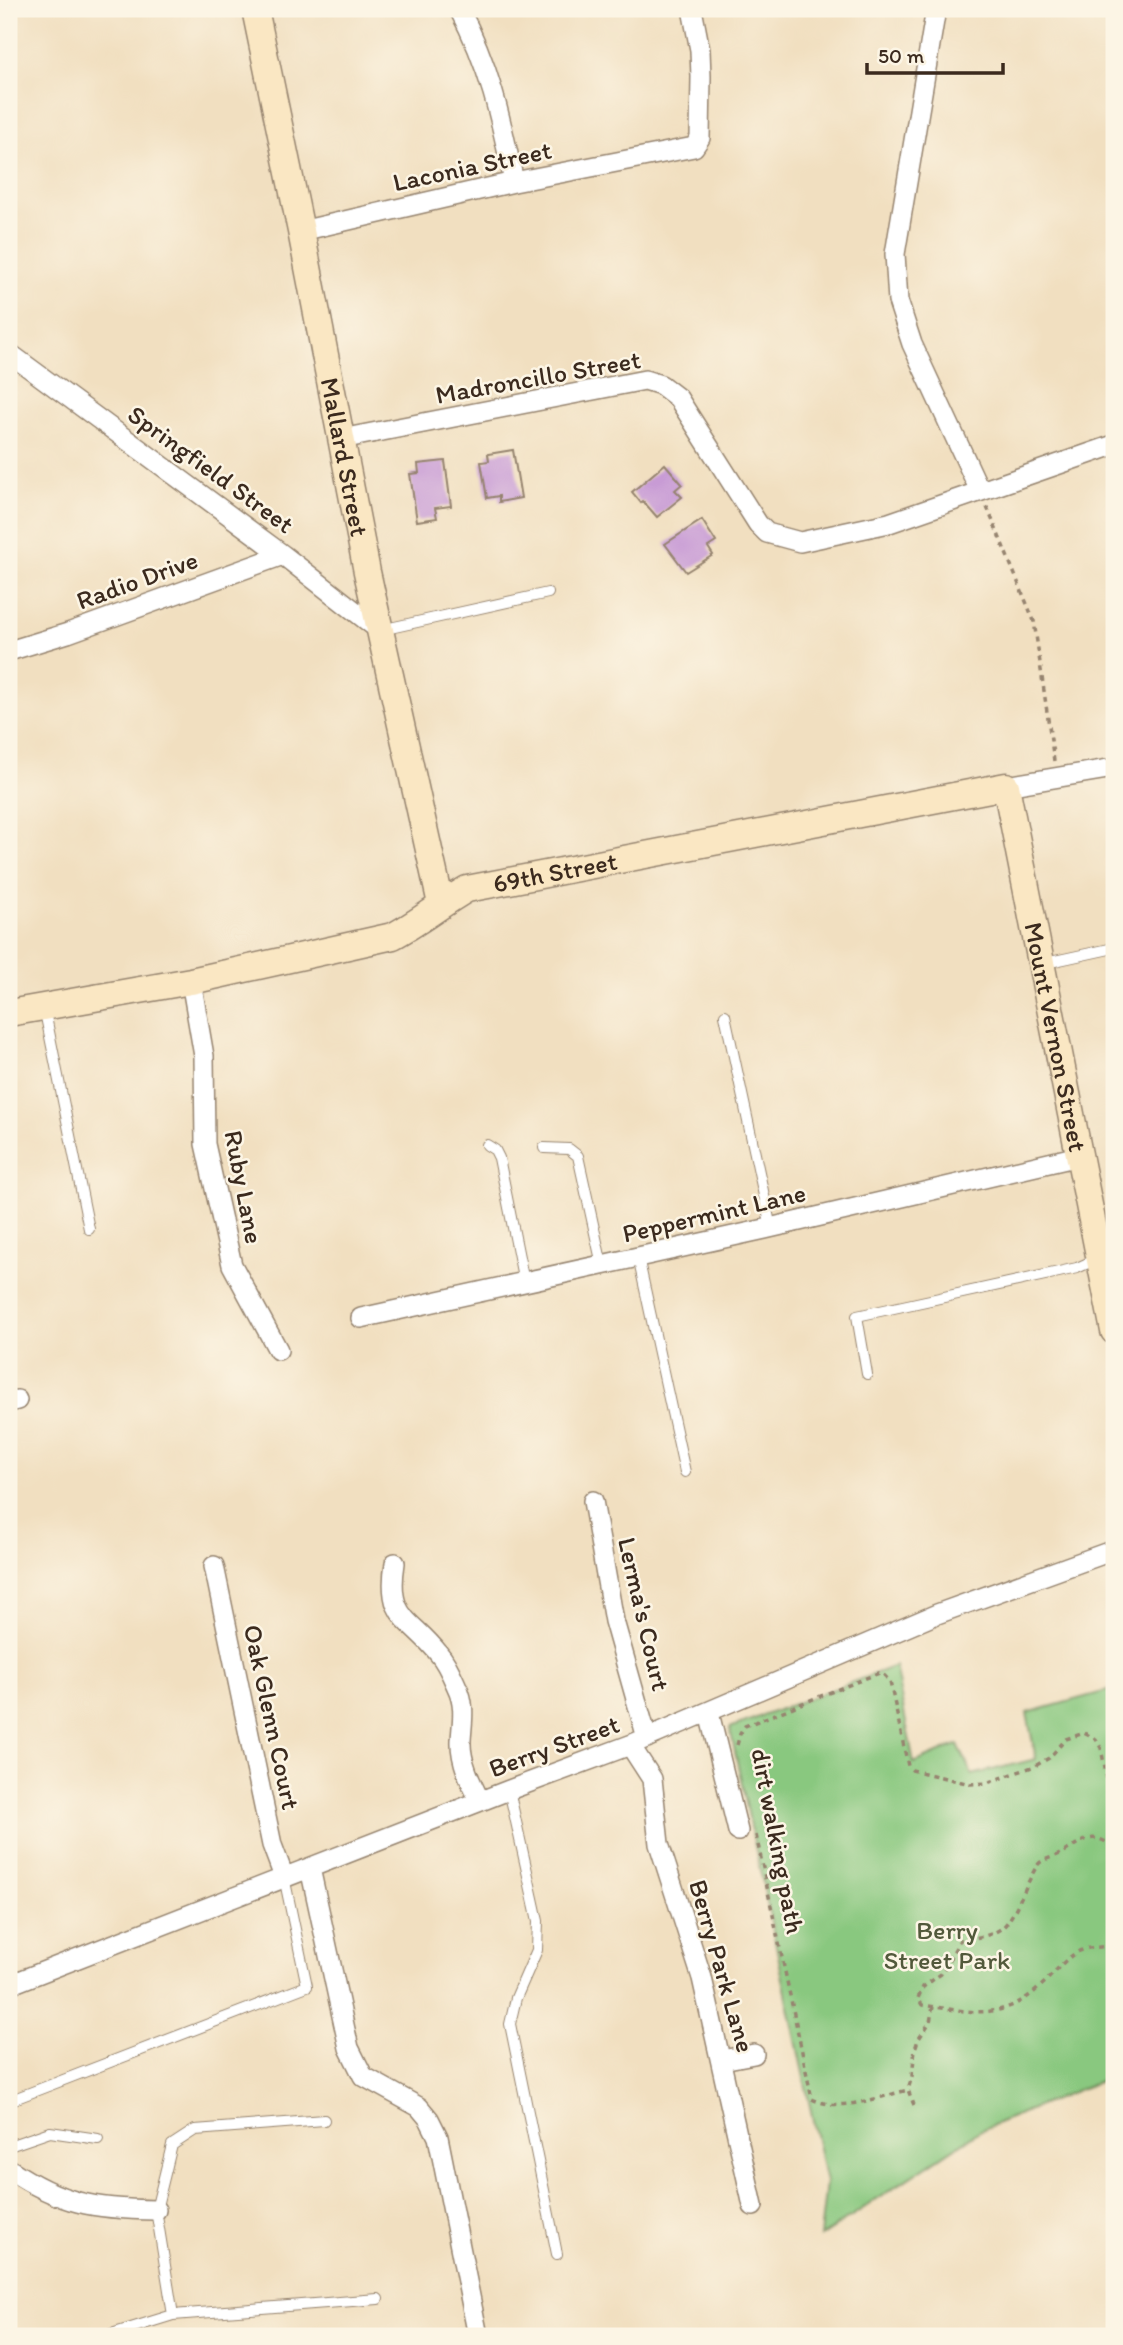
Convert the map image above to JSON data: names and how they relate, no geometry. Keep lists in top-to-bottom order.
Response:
{
  "streets": {
    "street": [
      "Laconia Street",
      "Madroncillo Street",
      "Mallard Street",
      "Springfield Street",
      "Radio Drive",
      "69th Street",
      "Mount Vernon Street",
      "Ruby Lane",
      "Peppermint Lane",
      "Lerma's Court",
      "Oak Glenn Court",
      "Berry Street",
      "Berry Park Lane"
    ],
    "path": ["dirt walking path"]
  },
  "crossings": [
    ["Laconia Street", "Mallard Street"],
    ["Madroncillo Street", "Mallard Street"],
    ["Mallard Street", "Springfield Street"],
    ["Mallard Street", "69th Street"],
    ["Springfield Street", "Radio Drive"],
    ["69th Street", "Mount Vernon Street"],
    ["69th Street", "Ruby Lane"],
    ["Mount Vernon Street", "Peppermint Lane"],
    ["Lerma's Court", "Berry Street"],
    ["Lerma's Court", "Berry Park Lane"],
    ["Oak Glenn Court", "Berry Street"],
    ["Berry Street", "Berry Park Lane"]
  ],
  "parks": ["Berry Street Park"],
  "scale_bar": "50 m"
}
